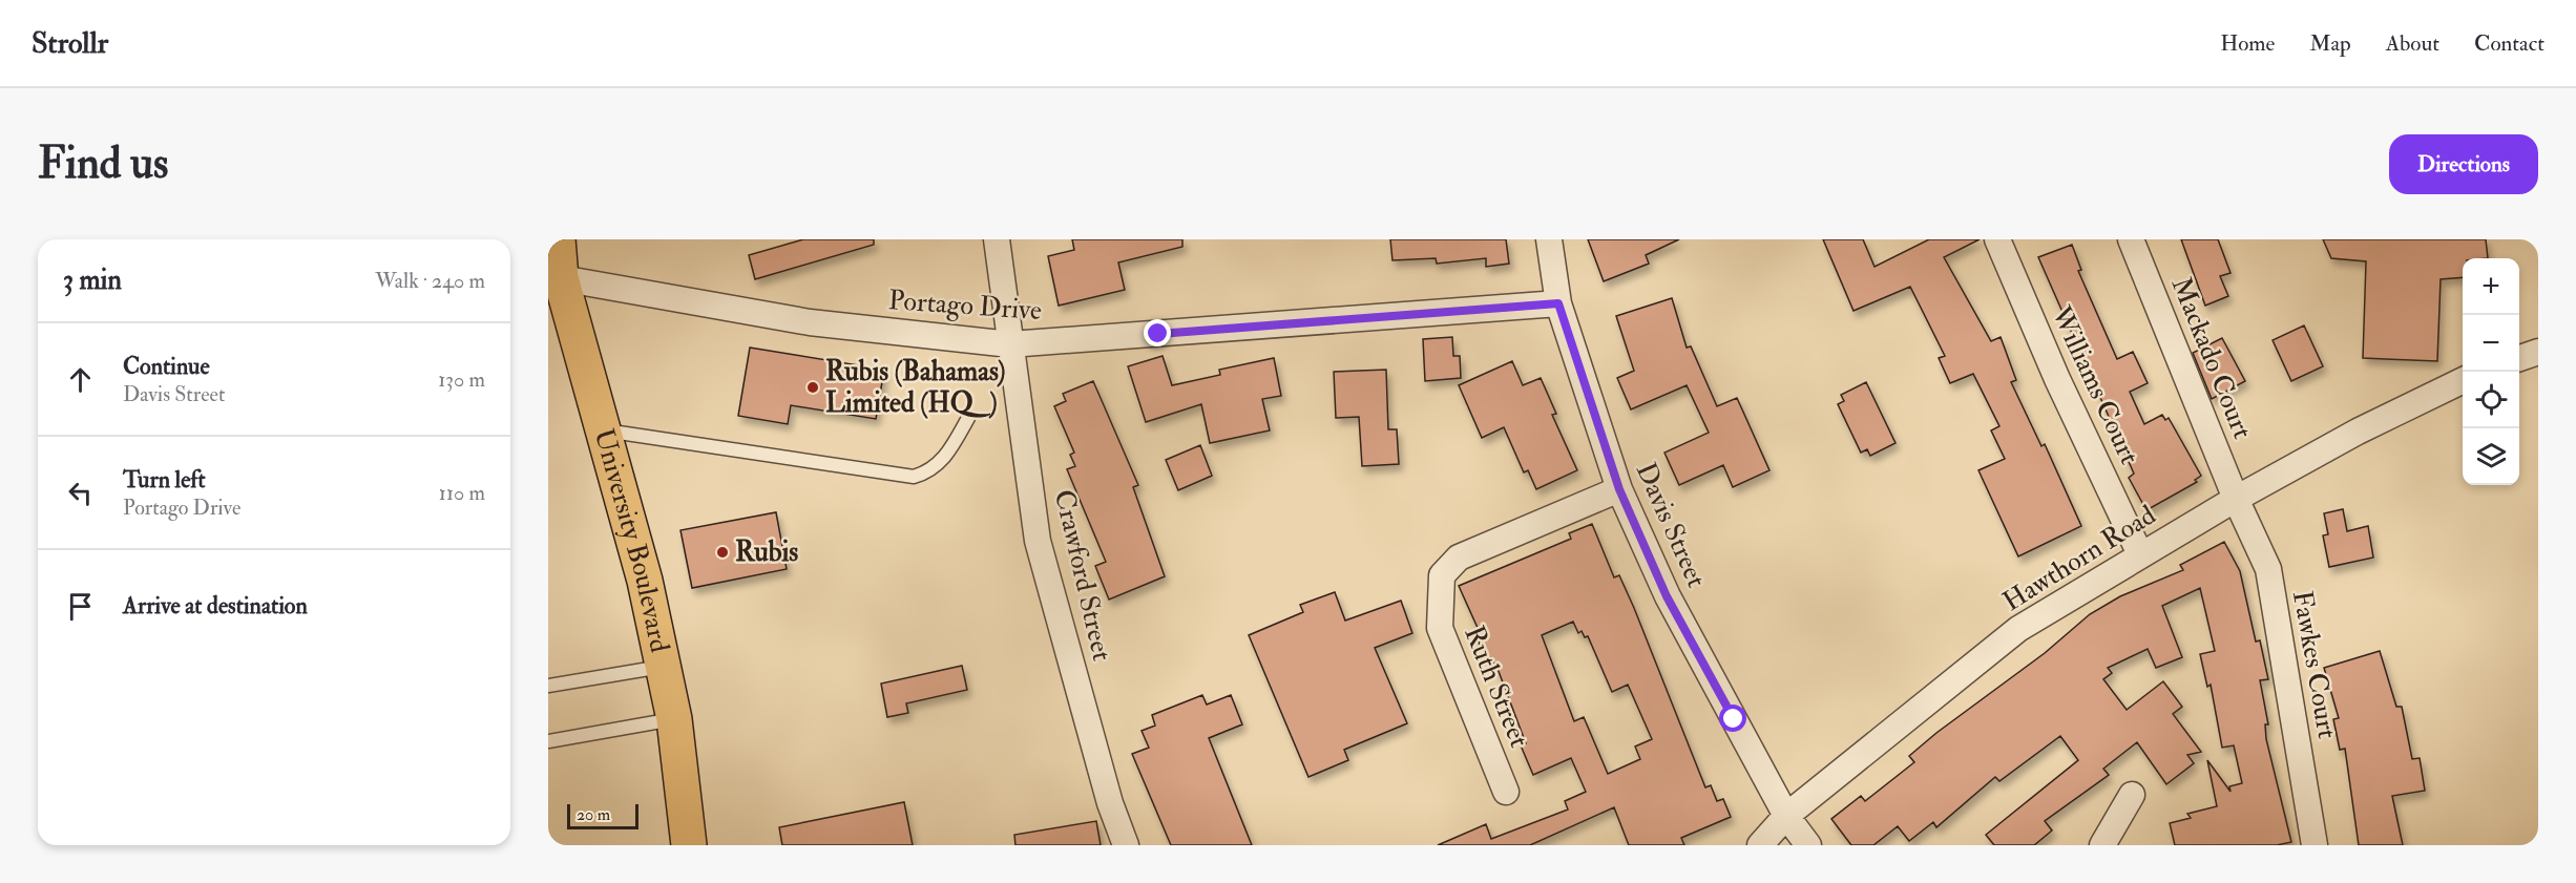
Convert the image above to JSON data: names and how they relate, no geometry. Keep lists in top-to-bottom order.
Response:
{
  "streets": {
    "main road": ["University Boulevard"],
    "street": [
      "Portago Drive",
      "Mackado Court",
      "Williams Court",
      "Davis Street",
      "Hawthorn Road",
      "Crawford Street",
      "Fawkes Court",
      "Ruth Street"
    ]
  },
  "crossings": [
    ["Portago Drive", "Davis Street"],
    ["Portago Drive", "University Boulevard"],
    ["Portago Drive", "Crawford Street"],
    ["Mackado Court", "Hawthorn Road"],
    ["Mackado Court", "Fawkes Court"],
    ["Williams Court", "Hawthorn Road"],
    ["Davis Street", "Hawthorn Road"],
    ["Davis Street", "Ruth Street"],
    ["Hawthorn Road", "Fawkes Court"]
  ],
  "places": ["Rubis (Bahamas) Limited (HQ)", "Rubis"],
  "scale_bar": "20 m",
  "page": {
    "header": "Strollr",
    "nav": [
      "Home",
      "Map",
      "About",
      "Contact"
    ],
    "buttons": "Directions",
    "title": "Find us",
    "heading": ["3 min", "Walk · 240 m"],
    "map_buttons": ["+", "−"],
    "list": [
      ["Continue", "Davis Street", "130 m"],
      ["Turn left", "Portago Drive", "110 m"],
      "Arrive at destination"
    ],
    "scale": "20 m"
  }
}
